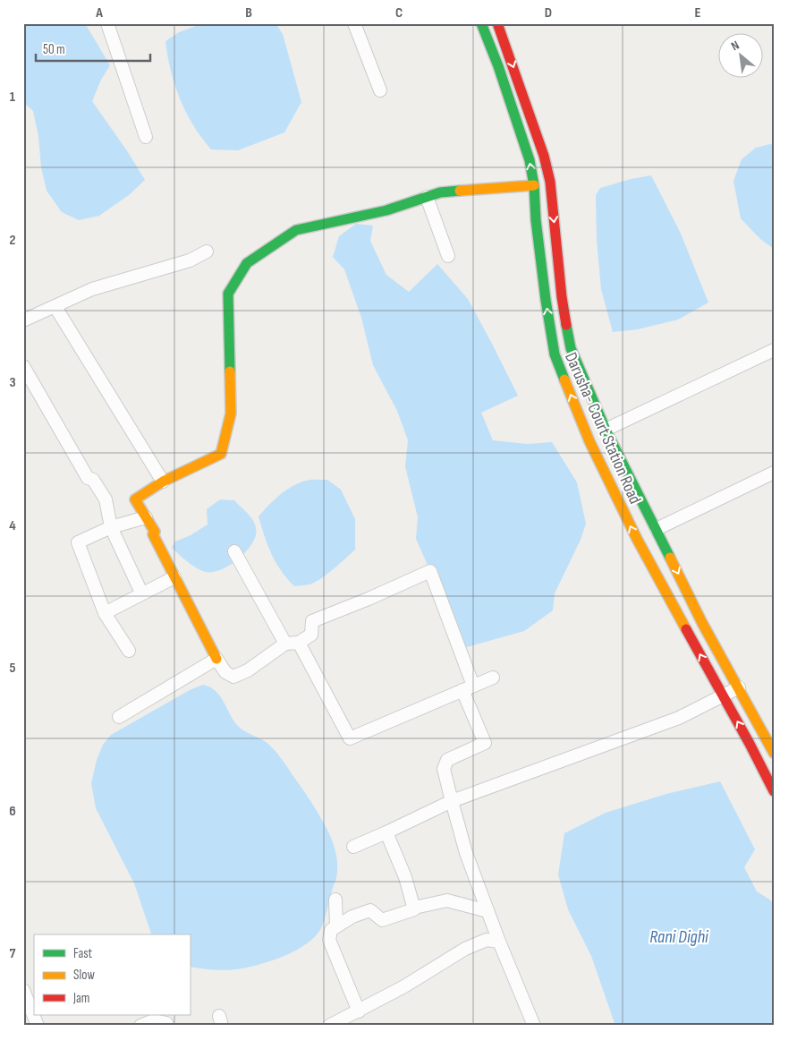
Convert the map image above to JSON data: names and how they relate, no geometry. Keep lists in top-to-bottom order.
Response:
{
  "streets": {
    "street": ["Darusha- Court Station Road"]
  },
  "water": ["Rani Dighi"],
  "legend": ["Fast", "Slow", "Jam"],
  "scale_bar": "50 m",
  "north": "top left",
  "grid": {
    "columns": [
      "A",
      "B",
      "C",
      "D",
      "E"
    ],
    "rows": [
      "1",
      "2",
      "3",
      "4",
      "5",
      "6",
      "7"
    ]
  }
}
